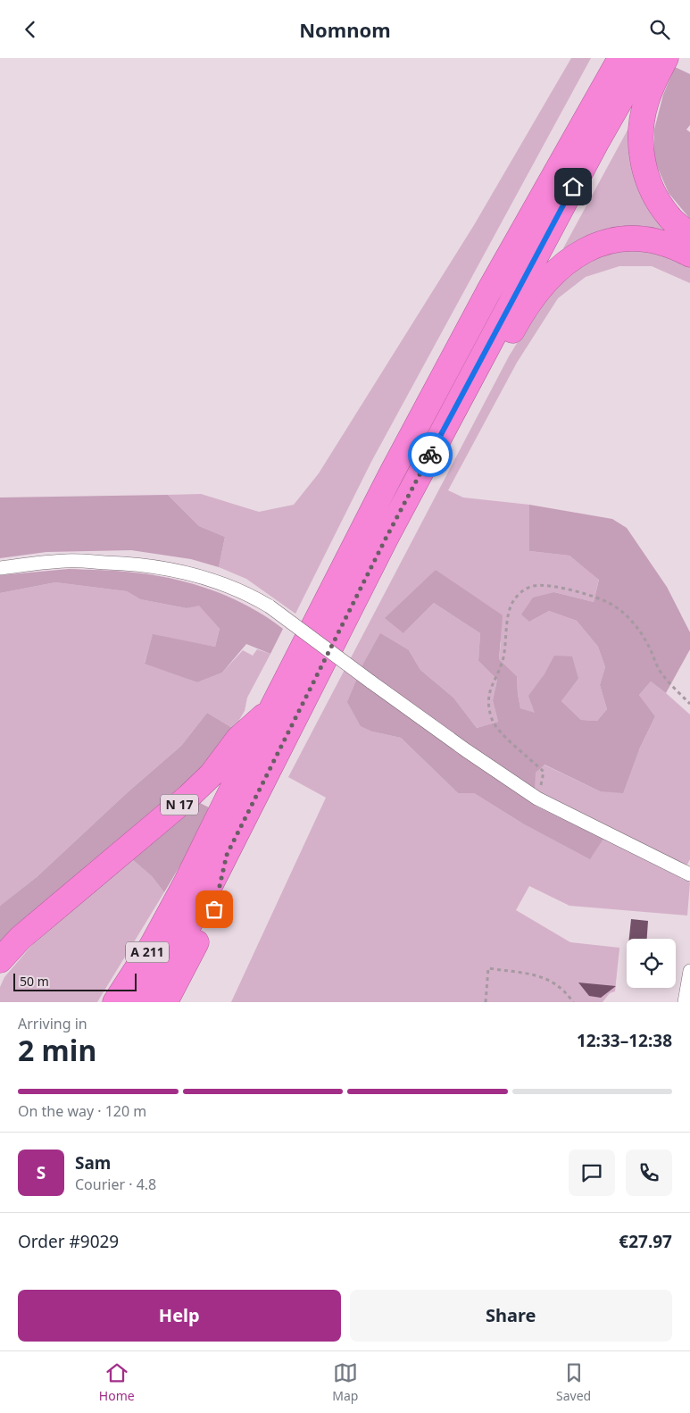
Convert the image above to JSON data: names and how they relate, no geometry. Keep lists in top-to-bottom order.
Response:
{
  "streets": {
    "highway": ["N 17", "A 211"]
  },
  "crossings": [
    ["N 17", "A 211"]
  ],
  "scale_bar": "50 m",
  "page": {
    "header": "Nomnom",
    "scale": "50 m",
    "heading": ["2 min", "Arriving in", "12:33–12:38"],
    "panel": [
      "Sam",
      "Courier · 4.8",
      "Order #9029",
      "€27.97"
    ],
    "bar": "On the way · 120 m",
    "round": "S",
    "buttons": ["Help", "Share"],
    "tabs": ["Home", "Map", "Saved"]
  }
}
